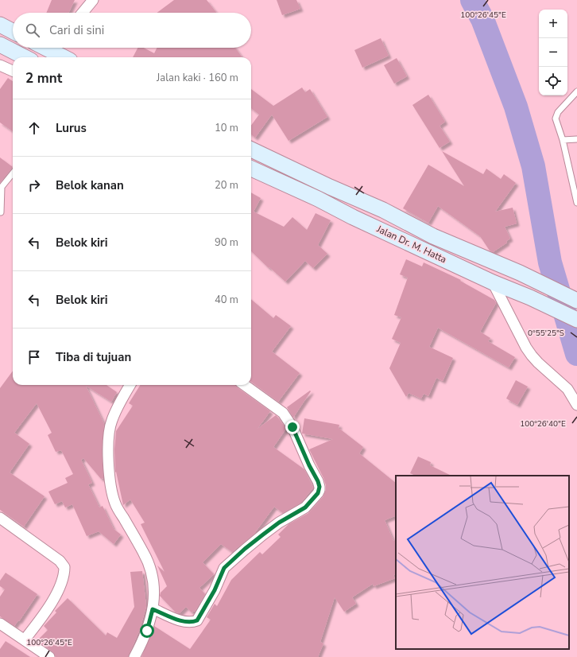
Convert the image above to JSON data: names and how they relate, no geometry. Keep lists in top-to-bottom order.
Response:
{
  "streets": {
    "main road": ["Jalan Dr. M. Hatta"]
  },
  "page": {
    "map_buttons": ["+", "−"],
    "search": "Cari di sini",
    "heading": ["2 mnt", "Jalan kaki · 160 m"],
    "list": [
      ["Lurus", "10 m"],
      ["Belok kanan", "20 m"],
      ["Belok kiri", "90 m"],
      ["Belok kiri", "40 m"],
      "Tiba di tujuan"
    ]
  },
  "coordinates": ["100°26'45\"E", "0°55'25\"S", "100°26'40\"E"]
}
